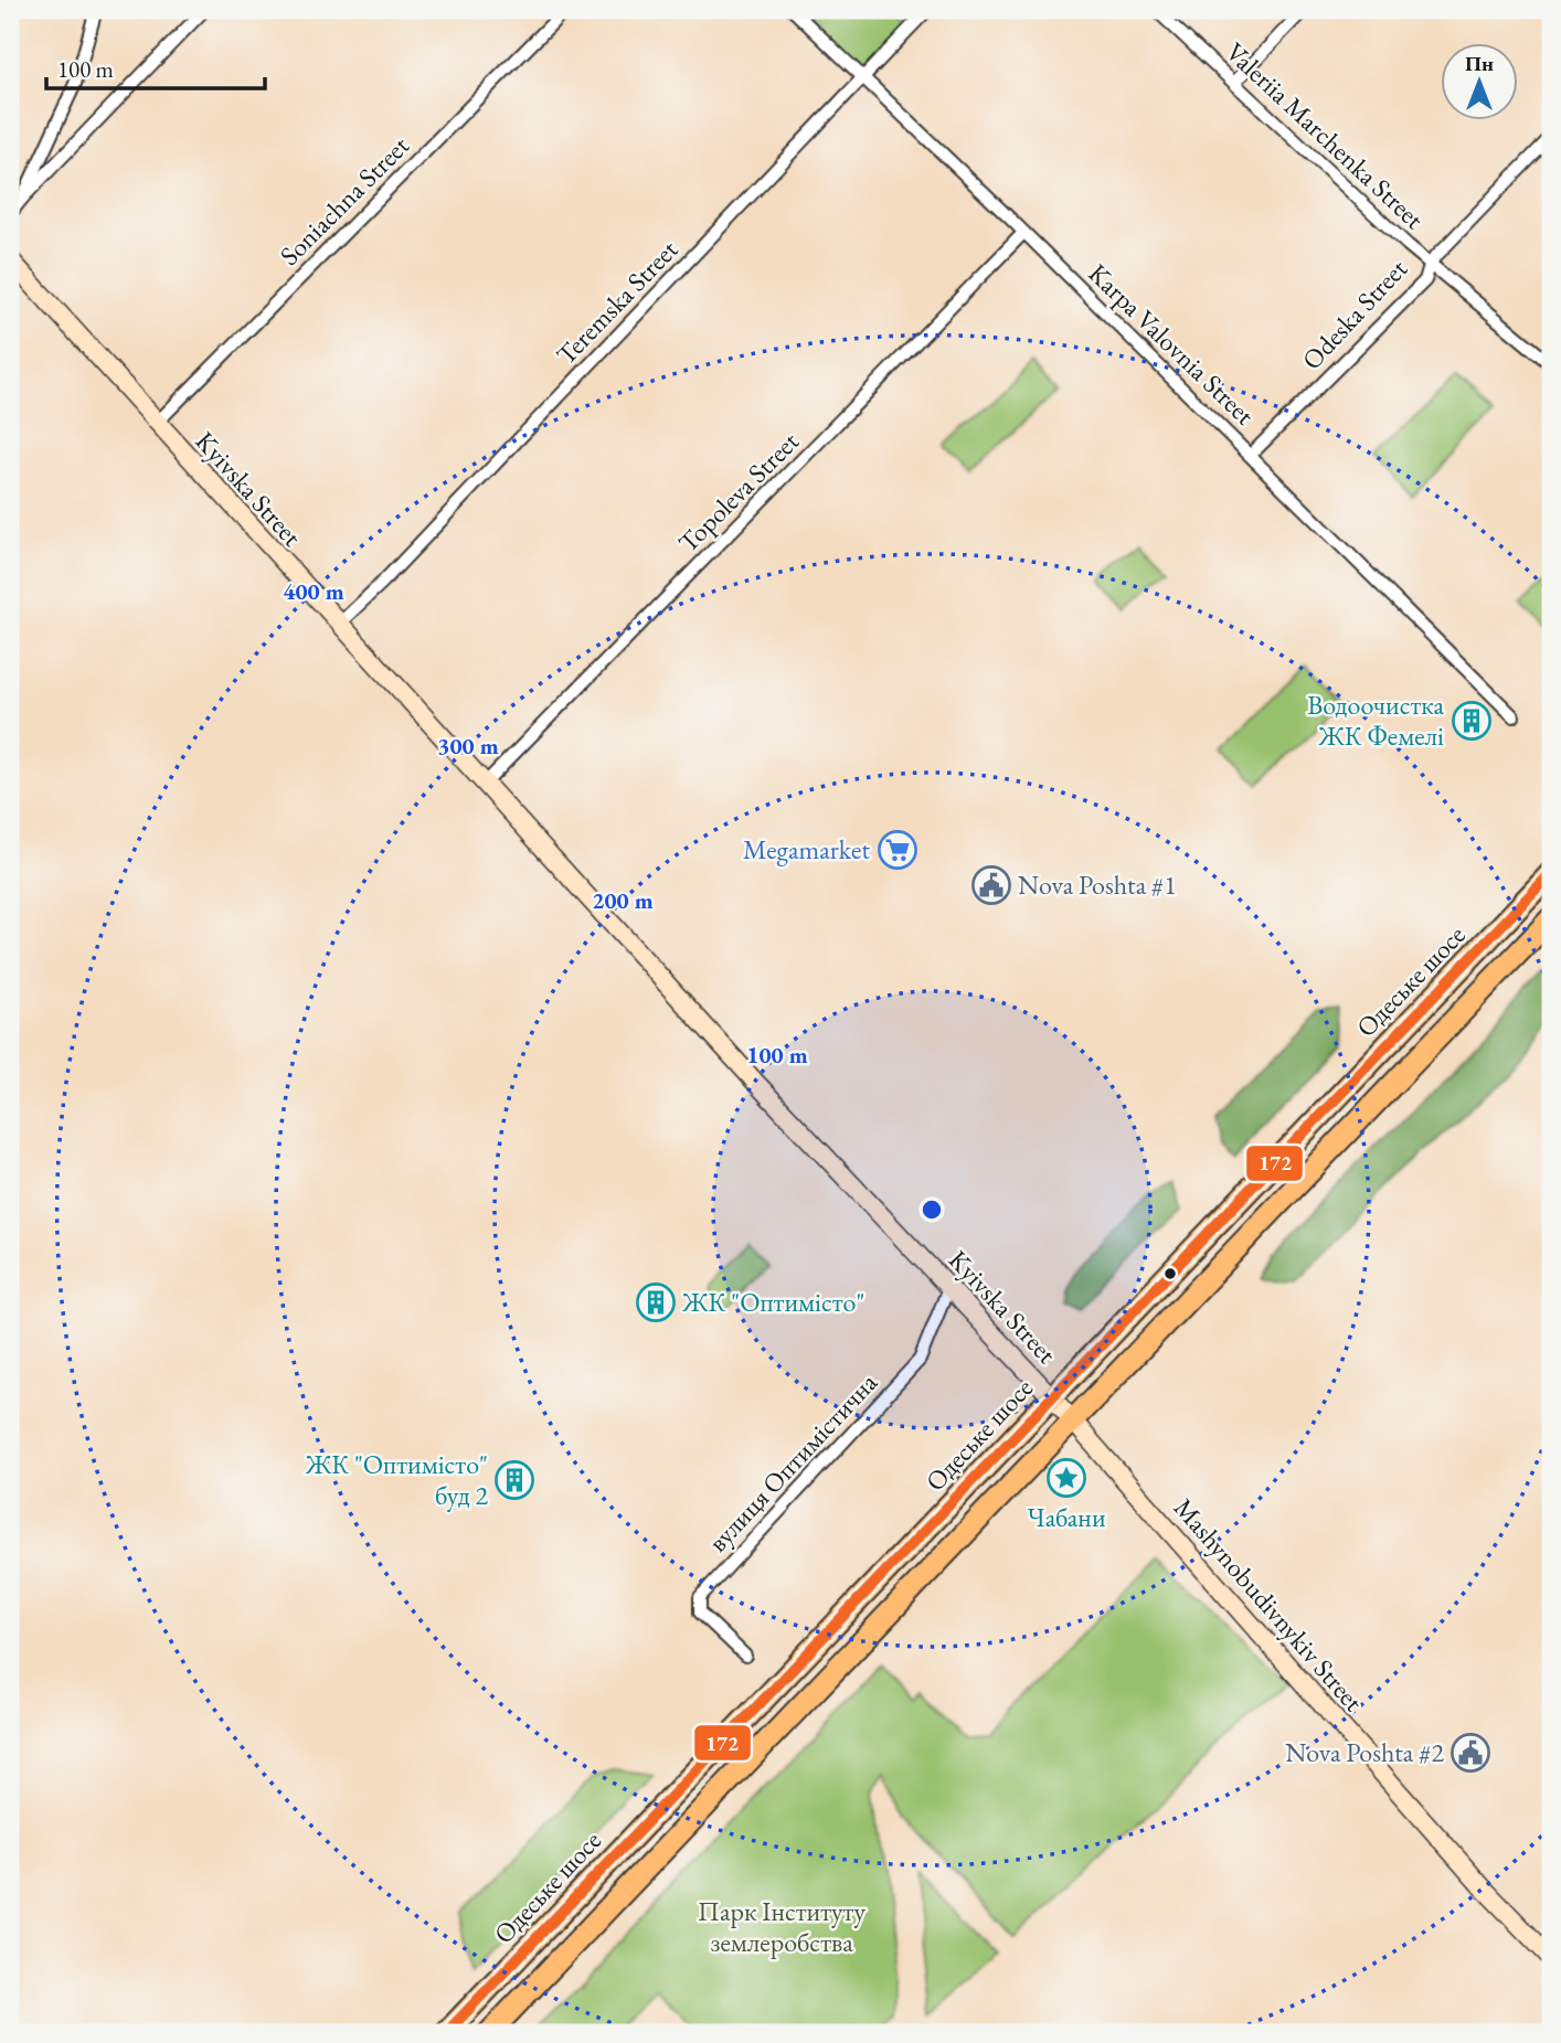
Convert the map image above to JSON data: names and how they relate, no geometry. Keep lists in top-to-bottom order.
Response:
{
  "streets": {
    "highway": ["Одеське шосе"],
    "street": [
      "Valeriia Marchenka Street",
      "Soniachna Street",
      "Teremska Street",
      "Odeska Street",
      "Karpa Valovnia Street",
      "Kyivska Street",
      "Topoleva Street",
      "вулиця Оптимістична",
      "Mashynobudivnykiv Street"
    ]
  },
  "crossings": [
    ["Valeriia Marchenka Street", "Odeska Street"],
    ["Soniachna Street", "Kyivska Street"],
    ["Teremska Street", "Karpa Valovnia Street"],
    ["Teremska Street", "Kyivska Street"],
    ["Odeska Street", "Karpa Valovnia Street"],
    ["Karpa Valovnia Street", "Topoleva Street"],
    ["Kyivska Street", "Topoleva Street"],
    ["Kyivska Street", "Одеське шосе"],
    ["Kyivska Street", "вулиця Оптимістична"],
    ["Kyivska Street", "Mashynobudivnykiv Street"]
  ],
  "parks": ["Парк Інституту землеробства"],
  "places": {
    "building": ["Водоочистка ЖК Фемелі", "ЖК \"Оптимісто\"", "ЖК \"Оптимісто\" буд 2"],
    "supermarket": ["Megamarket"],
    "public building": ["Nova Poshta #1", "Nova Poshta #2"],
    "place": ["Чабани"]
  },
  "lines": ["transit line 172"],
  "scale_bar": "100 m",
  "north": "top",
  "rings": [
    "400 m",
    "300 m",
    "200 m",
    "100 m"
  ]
}
